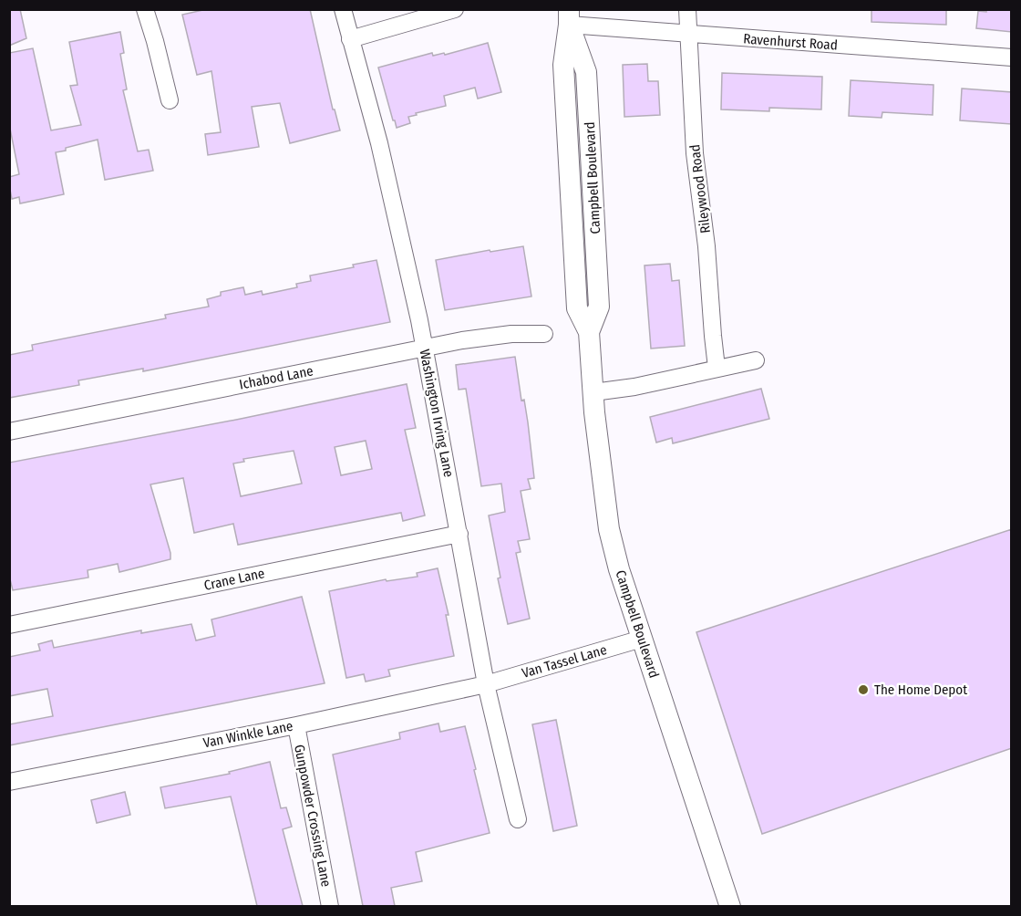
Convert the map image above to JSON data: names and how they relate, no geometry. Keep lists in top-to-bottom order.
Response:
{
  "streets": {
    "street": [
      "Ravenhurst Road",
      "Campbell Boulevard",
      "Rileywood Road",
      "Ichabod Lane",
      "Washington Irving Lane",
      "Crane Lane",
      "Van Tassel Lane",
      "Van Winkle Lane",
      "Gunpowder Crossing Lane"
    ]
  },
  "crossings": [
    ["Ravenhurst Road", "Campbell Boulevard"],
    ["Ravenhurst Road", "Rileywood Road"],
    ["Campbell Boulevard", "Van Tassel Lane"],
    ["Ichabod Lane", "Washington Irving Lane"],
    ["Washington Irving Lane", "Crane Lane"],
    ["Washington Irving Lane", "Van Tassel Lane"],
    ["Washington Irving Lane", "Van Winkle Lane"],
    ["Van Tassel Lane", "Van Winkle Lane"],
    ["Van Winkle Lane", "Gunpowder Crossing Lane"]
  ],
  "places": ["The Home Depot"]
}
